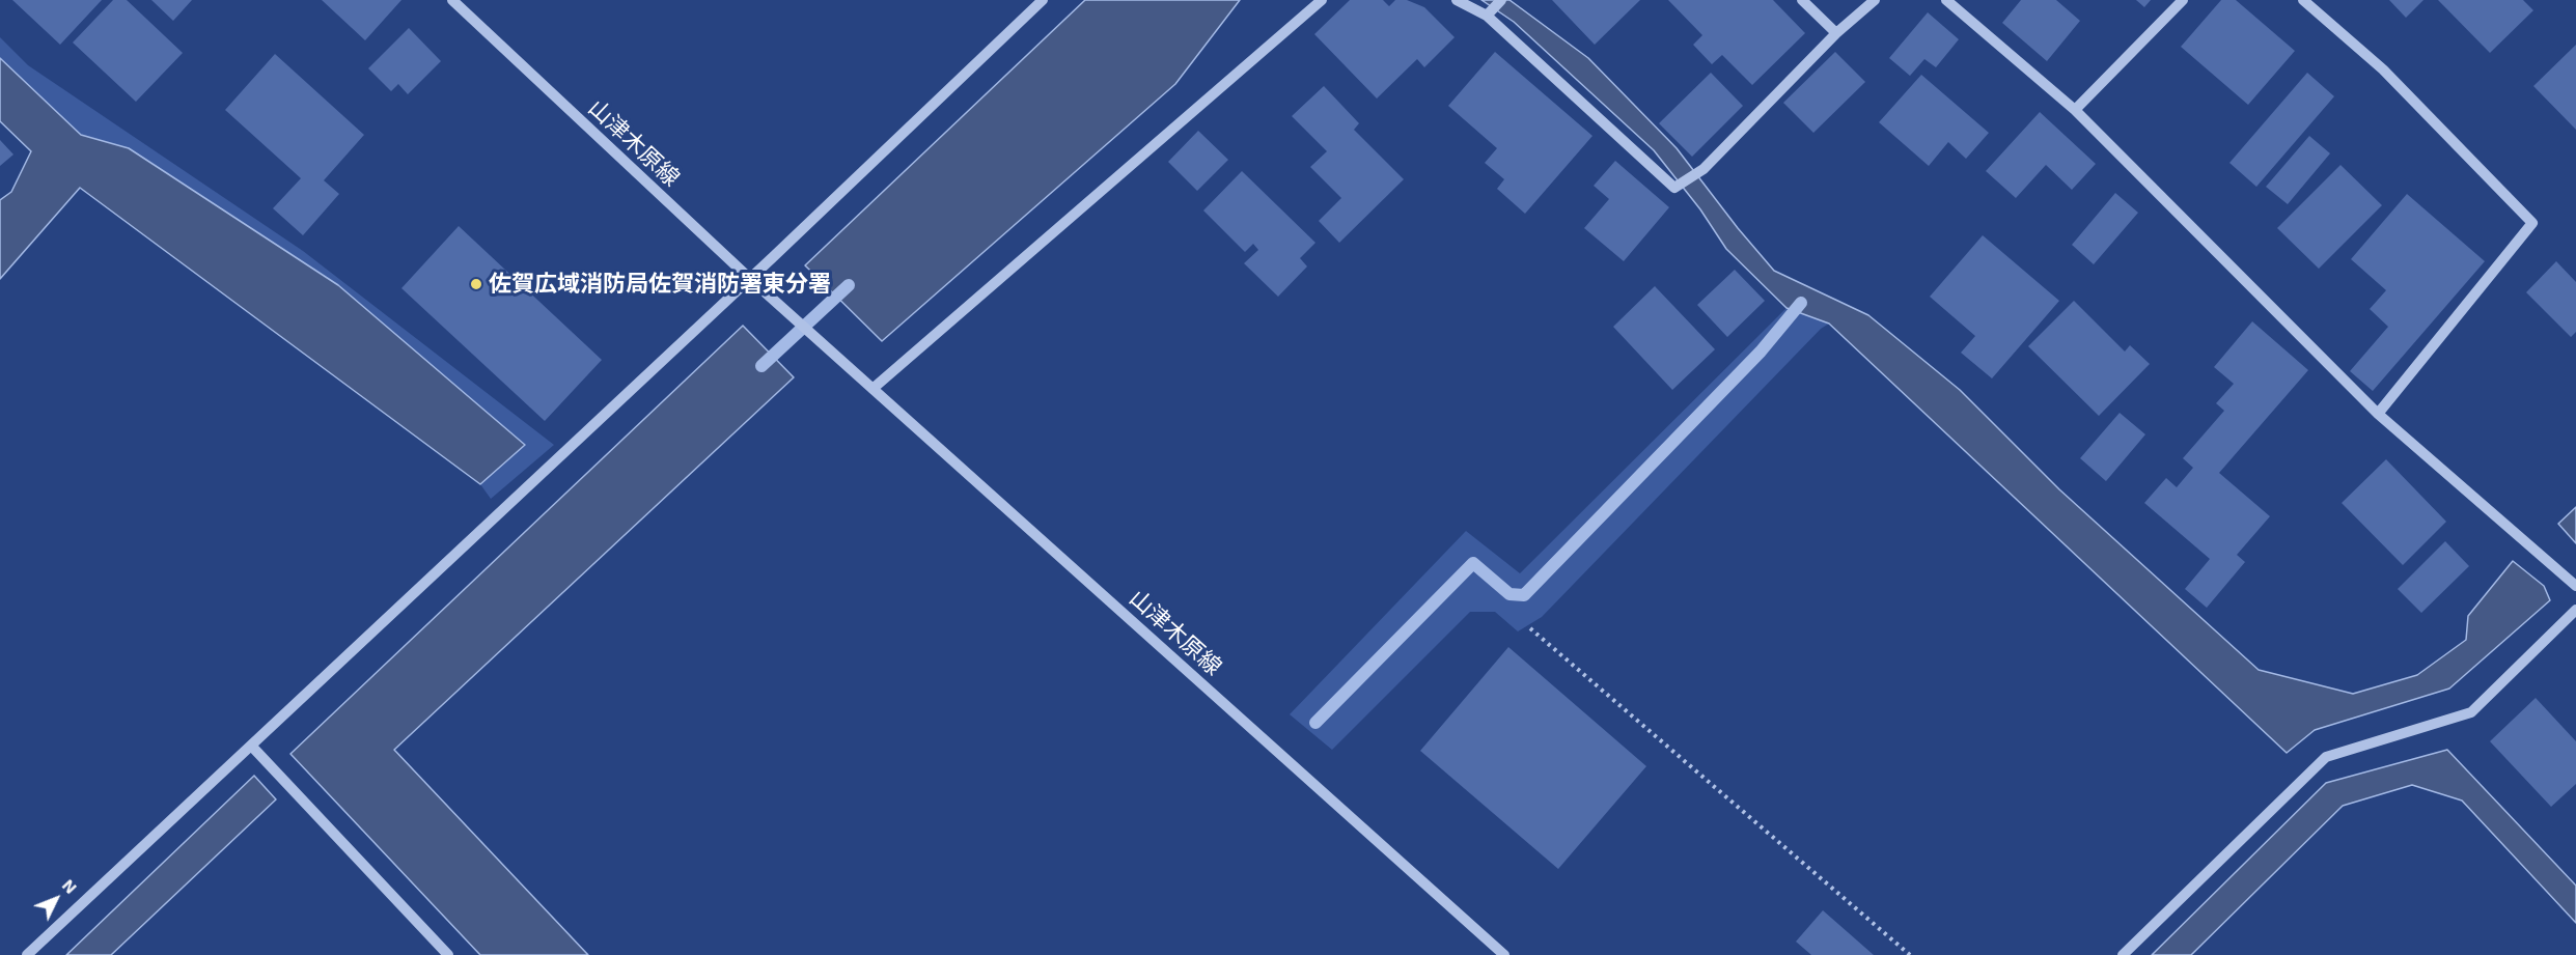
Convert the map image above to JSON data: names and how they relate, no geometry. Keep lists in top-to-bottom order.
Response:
{
  "streets": {
    "street": ["山津木原線"]
  },
  "places": ["佐賀広域消防局佐賀消防署東分署"],
  "north": "top right"
}
